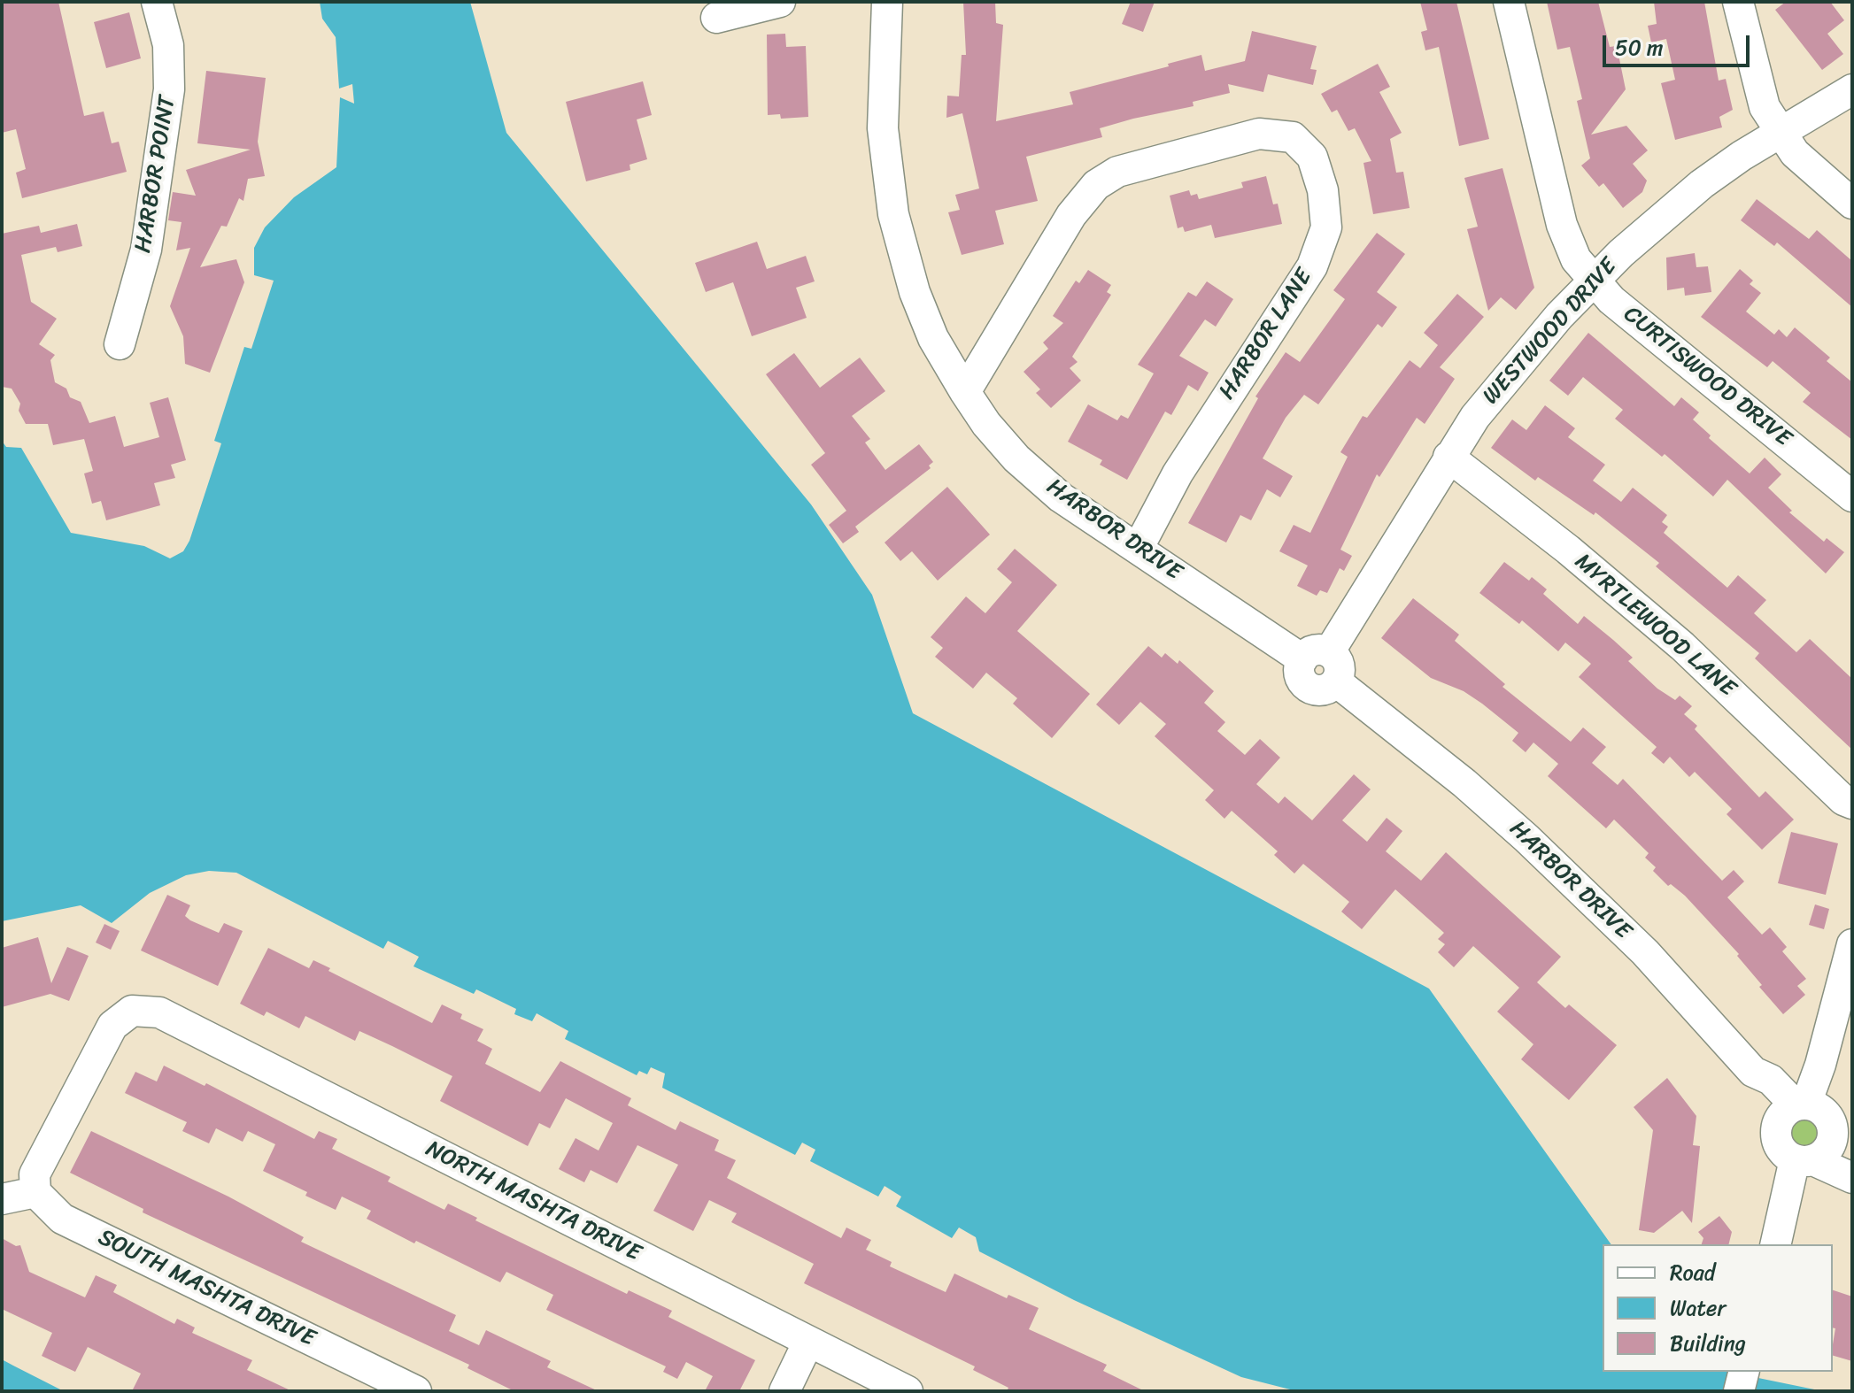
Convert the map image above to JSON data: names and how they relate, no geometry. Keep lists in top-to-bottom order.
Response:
{
  "streets": {
    "street": [
      "HARBOR POINT",
      "WESTWOOD DRIVE",
      "HARBOR LANE",
      "CURTISWOOD DRIVE",
      "HARBOR DRIVE",
      "MYRTLEWOOD LANE",
      "NORTH MASHTA DRIVE",
      "SOUTH MASHTA DRIVE"
    ]
  },
  "crossings": [
    ["WESTWOOD DRIVE", "CURTISWOOD DRIVE"],
    ["WESTWOOD DRIVE", "HARBOR DRIVE"],
    ["WESTWOOD DRIVE", "MYRTLEWOOD LANE"],
    ["HARBOR LANE", "HARBOR DRIVE"],
    ["NORTH MASHTA DRIVE", "SOUTH MASHTA DRIVE"]
  ],
  "legend": ["Road", "Water", "Building"],
  "scale_bar": "50 m"
}
